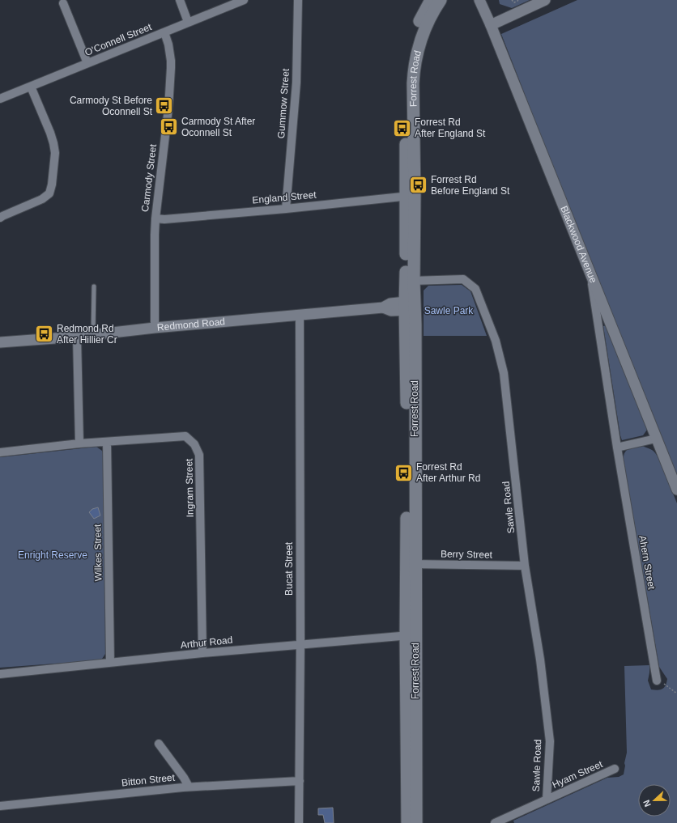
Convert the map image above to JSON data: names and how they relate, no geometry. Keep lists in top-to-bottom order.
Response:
{
  "streets": {
    "main road": ["Forrest Road"],
    "street": [
      "O'Connell Street",
      "Gummow Street",
      "Carmody Street",
      "England Street",
      "Blackwood Avenue",
      "Redmond Road",
      "Ingram Street",
      "Sawle Road",
      "Wilkes Street",
      "Berry Street",
      "Ahern Street",
      "Bucat Street",
      "Arthur Road",
      "Hyam Street",
      "Bitton Street"
    ]
  },
  "crossings": [
    ["O'Connell Street", "Carmody Street"],
    ["Forrest Road", "England Street"],
    ["Forrest Road", "Redmond Road"],
    ["Forrest Road", "Sawle Road"],
    ["Forrest Road", "Berry Street"],
    ["Forrest Road", "Arthur Road"],
    ["Gummow Street", "England Street"],
    ["Carmody Street", "England Street"],
    ["Carmody Street", "Redmond Road"],
    ["Blackwood Avenue", "Ahern Street"],
    ["Redmond Road", "Bucat Street"],
    ["Ingram Street", "Wilkes Street"],
    ["Ingram Street", "Arthur Road"],
    ["Sawle Road", "Berry Street"],
    ["Sawle Road", "Hyam Street"],
    ["Wilkes Street", "Arthur Road"],
    ["Bucat Street", "Arthur Road"],
    ["Bucat Street", "Bitton Street"]
  ],
  "parks": ["Sawle Park", "Enright Reserve"],
  "places": {
    "bus stop": [
      "Carmody St Before Oconnell St",
      "Carmody St After Oconnell St",
      "Forrest Rd After England St",
      "Forrest Rd Before England St",
      "Redmond Rd After Hillier Cr",
      "Forrest Rd After Arthur Rd"
    ]
  },
  "north": "left"
}
